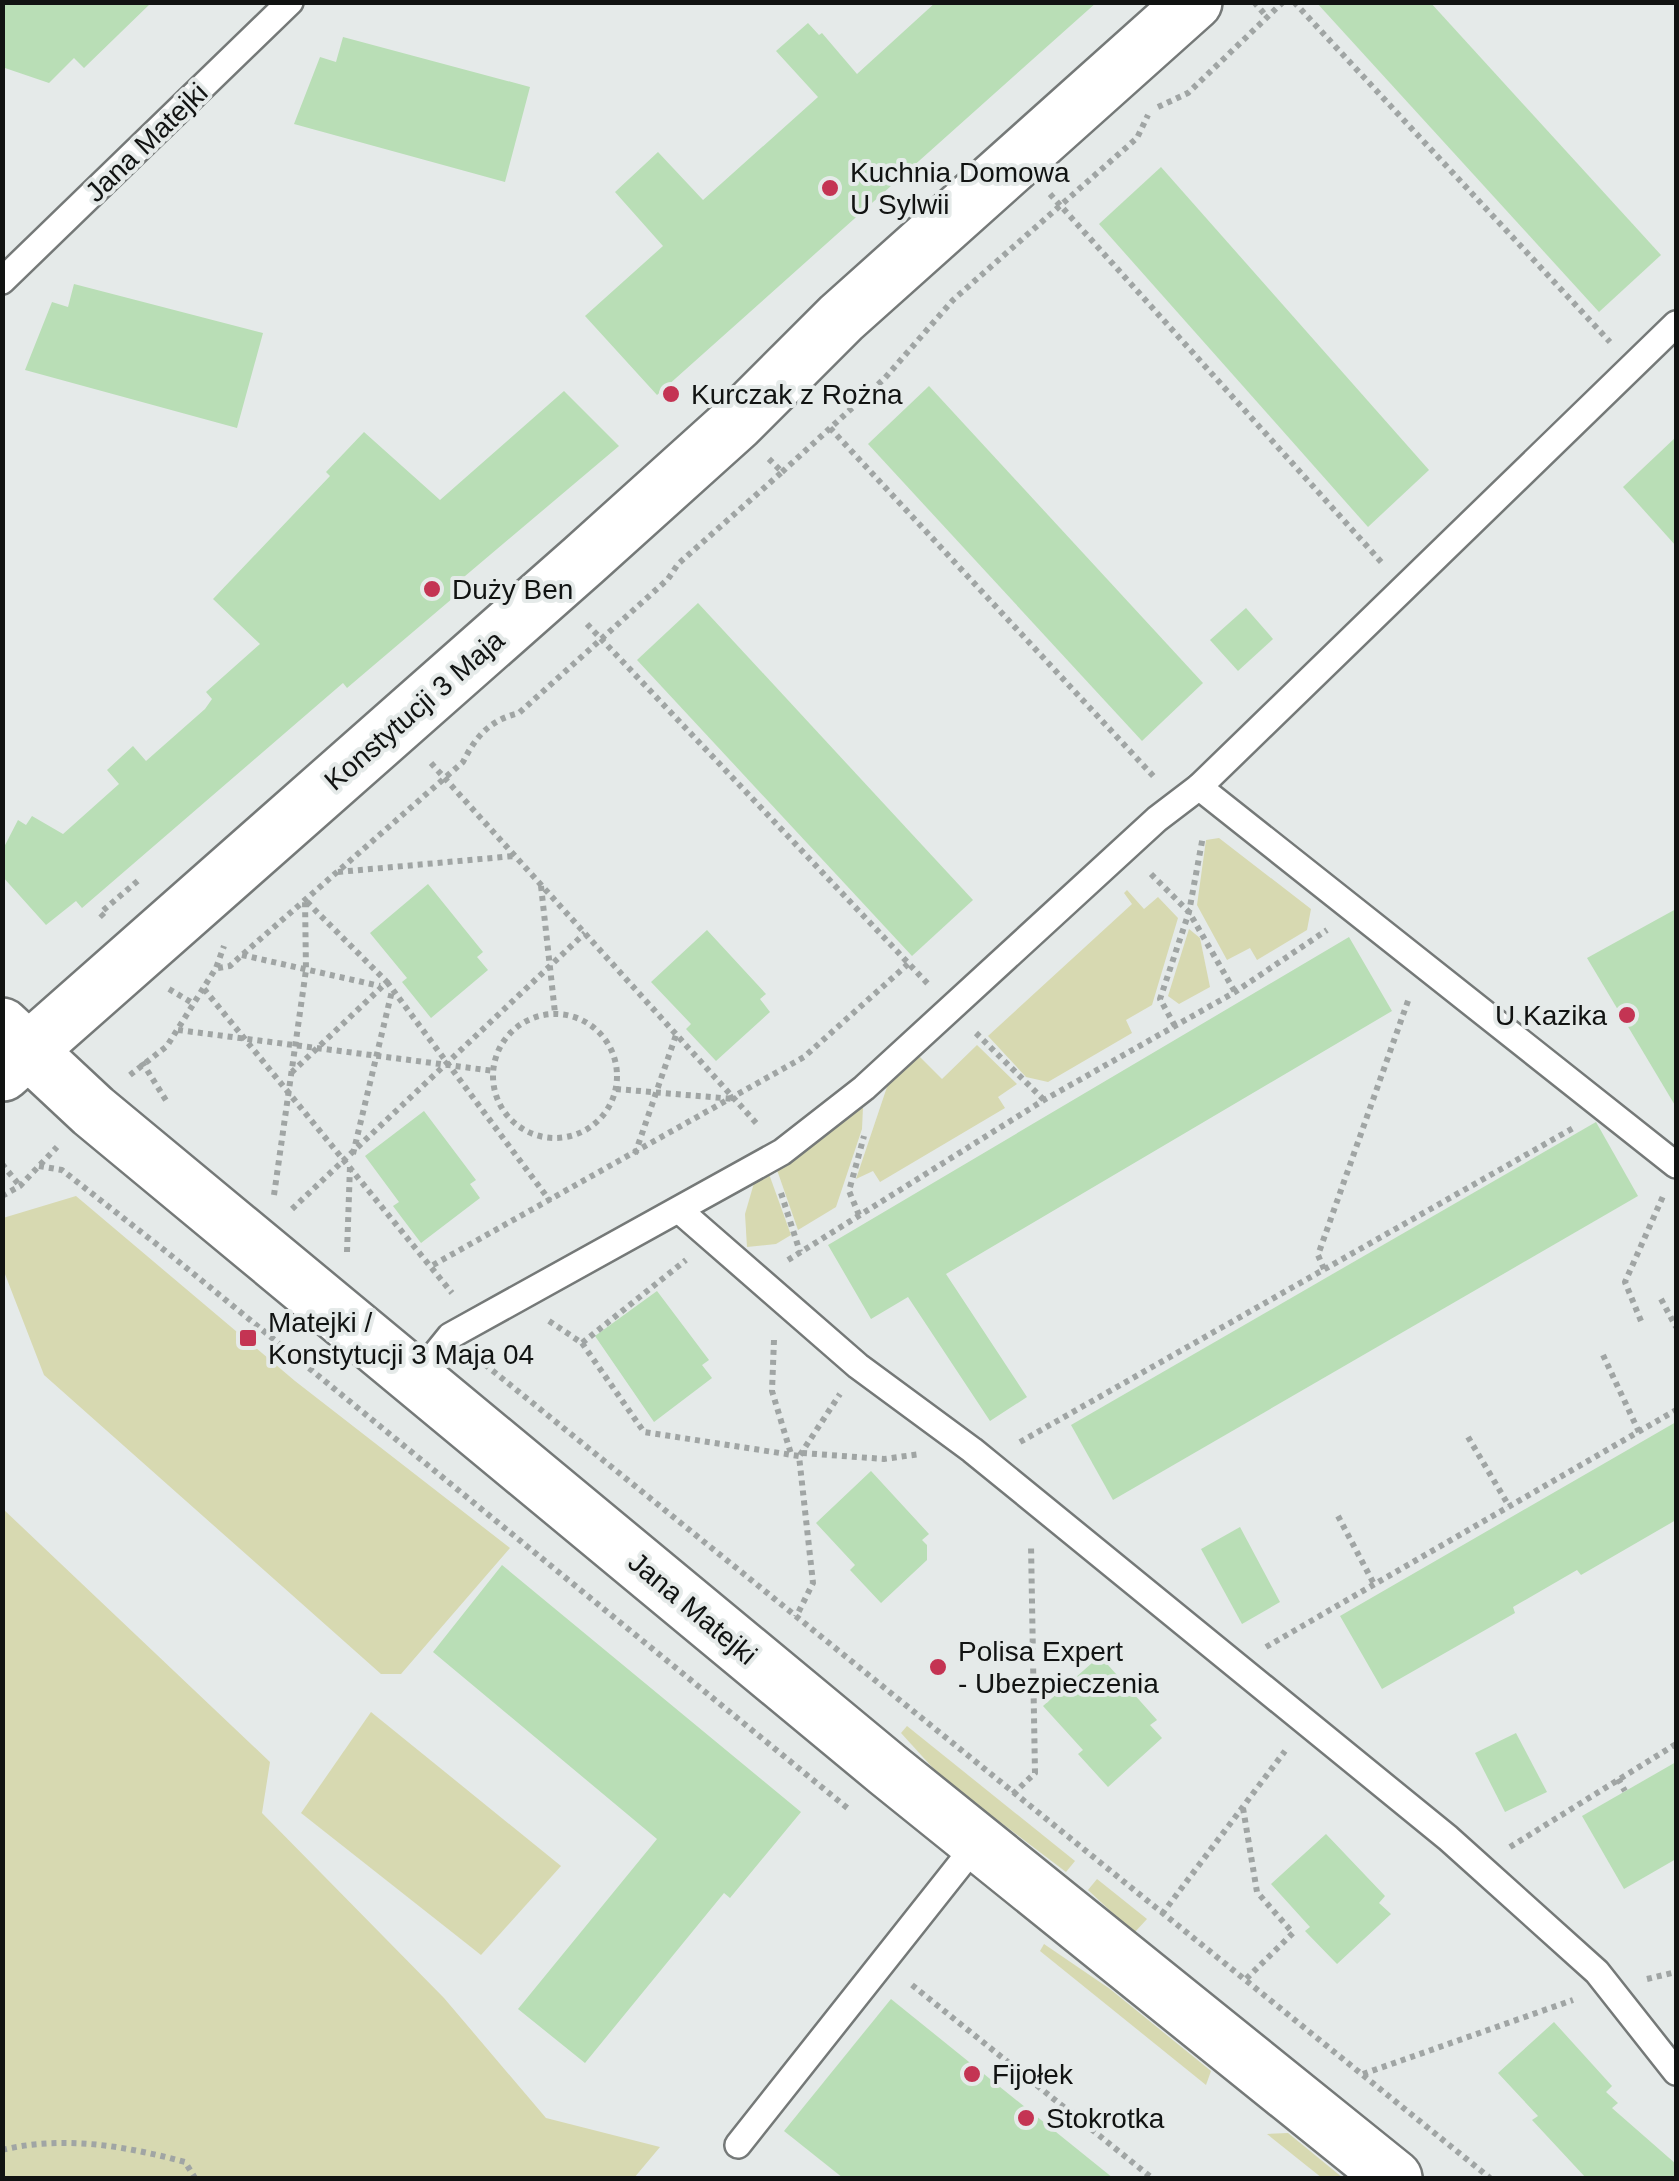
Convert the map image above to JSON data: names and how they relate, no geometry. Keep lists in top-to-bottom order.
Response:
{
  "streets": {
    "street": ["Jana Matejki", "Konstytucji 3 Maja"]
  },
  "crossings": [
    ["Jana Matejki", "Konstytucji 3 Maja"]
  ],
  "places": {
    "other": [
      "Kuchnia Domowa U Sylwii",
      "Kurczak z Rożna",
      "Duży Ben",
      "U Kazika",
      "Polisa Expert - Ubezpieczenia",
      "Fijołek",
      "Stokrotka"
    ],
    "transit": ["Matejki / Konstytucji 3 Maja 04"]
  }
}
